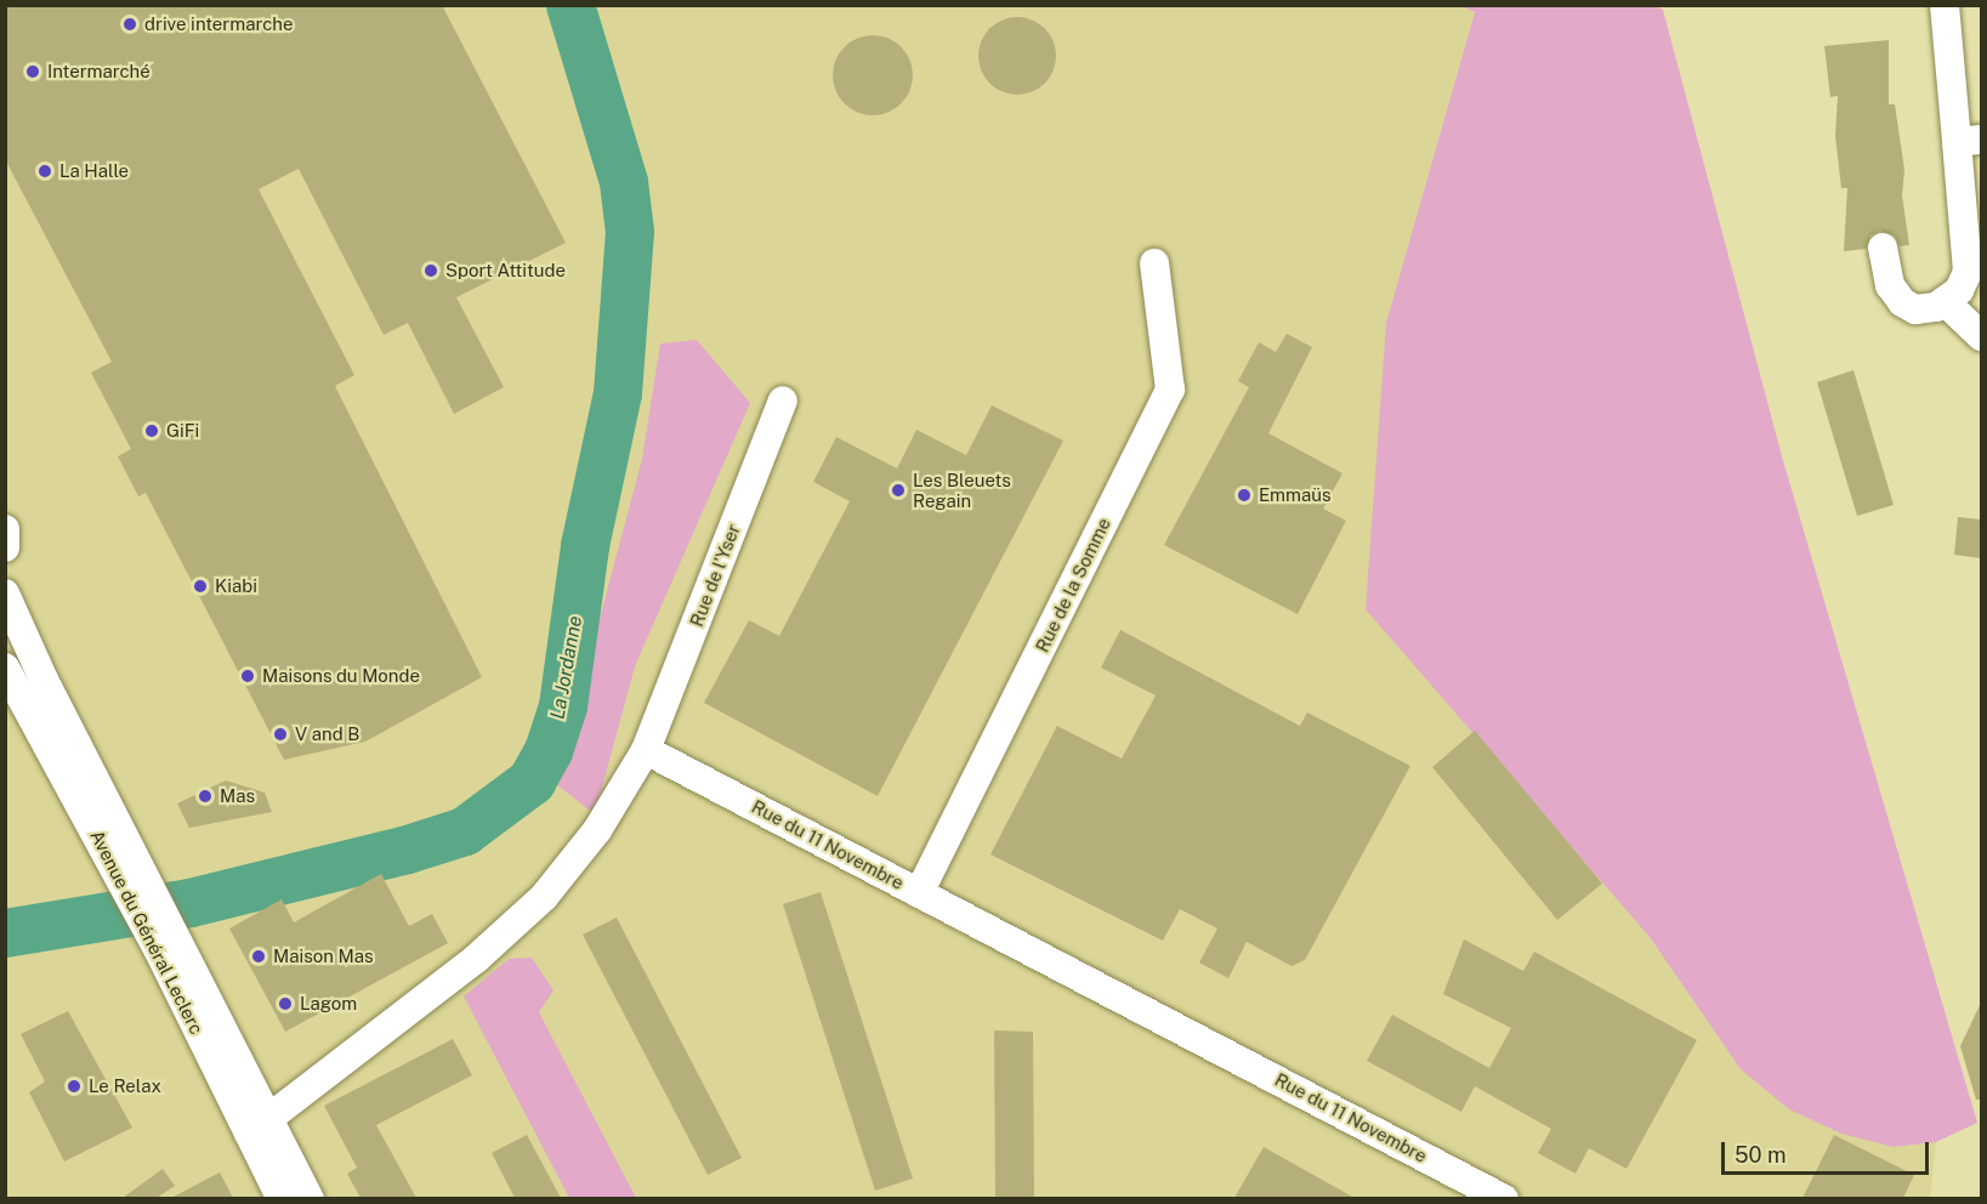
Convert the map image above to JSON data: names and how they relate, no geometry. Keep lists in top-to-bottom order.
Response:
{
  "streets": {
    "street": [
      "Rue de l'Yser",
      "Rue de la Somme",
      "Rue du 11 Novembre",
      "Avenue du Général Leclerc"
    ]
  },
  "crossings": [
    ["Rue de l'Yser", "Rue du 11 Novembre"],
    ["Rue de la Somme", "Rue du 11 Novembre"]
  ],
  "water": ["La Jordanne"],
  "places": [
    "drive intermarche",
    "Intermarché",
    "La Halle",
    "Sport Attitude",
    "GiFi",
    "Les Bleuets Regain",
    "Emmaüs",
    "Kiabi",
    "Maisons du Monde",
    "V and B",
    "Mas",
    "Maison Mas",
    "Lagom",
    "Le Relax"
  ],
  "scale_bar": "50 m"
}
